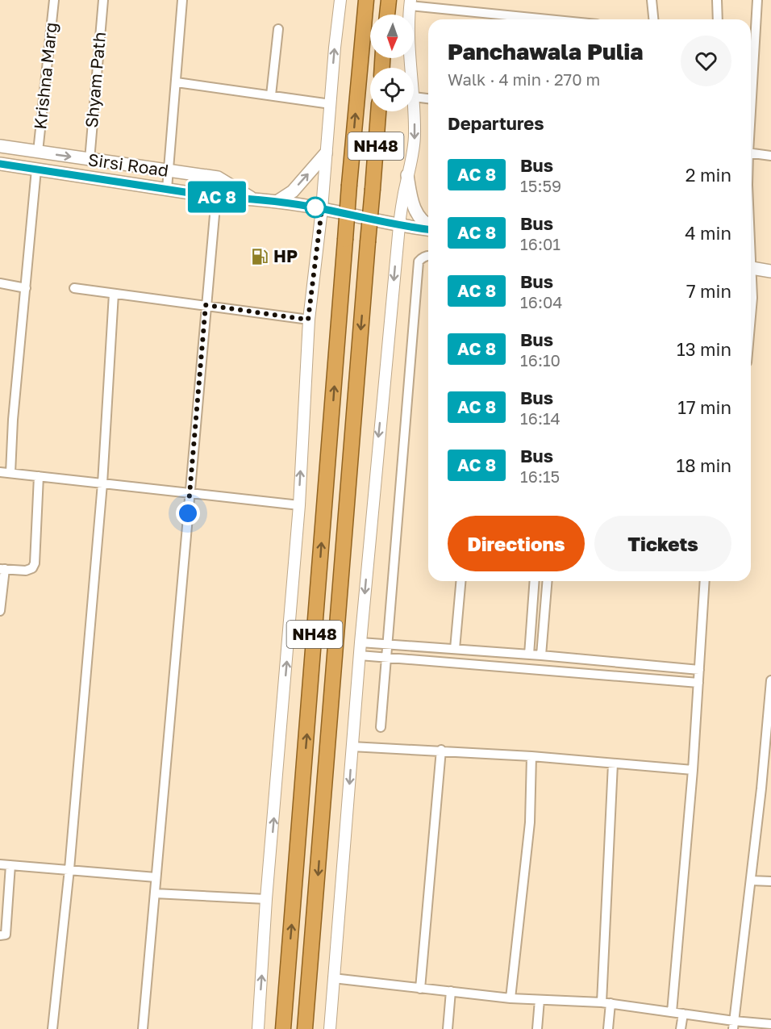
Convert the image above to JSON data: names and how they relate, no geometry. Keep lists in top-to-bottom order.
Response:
{
  "streets": {
    "highway": ["NH48"],
    "main road": ["Sirsi Road"],
    "street": ["Krishna Marg", "Shyam Path"]
  },
  "crossings": [
    ["Krishna Marg", "Sirsi Road"],
    ["Shyam Path", "Sirsi Road"]
  ],
  "places": {
    "fuel station": ["HP"]
  },
  "north": "bottom",
  "page": {
    "on_map": "AC 8",
    "heading": [
      ["Panchawala Pulia", "Walk · 4 min · 270 m"],
      "Departures"
    ],
    "list": [
      {
        "mark": "AC 8",
        "name": "Bus",
        "note": "15:59",
        "value": "2 min"
      },
      {
        "mark": "AC 8",
        "name": "Bus",
        "note": "16:01",
        "value": "4 min"
      },
      {
        "mark": "AC 8",
        "name": "Bus",
        "note": "16:04",
        "value": "7 min"
      },
      {
        "mark": "AC 8",
        "name": "Bus",
        "note": "16:10",
        "value": "13 min"
      },
      {
        "mark": "AC 8",
        "name": "Bus",
        "note": "16:14",
        "value": "17 min"
      },
      {
        "mark": "AC 8",
        "name": "Bus",
        "note": "16:15",
        "value": "18 min"
      }
    ],
    "buttons": ["Directions", "Tickets"]
  }
}
